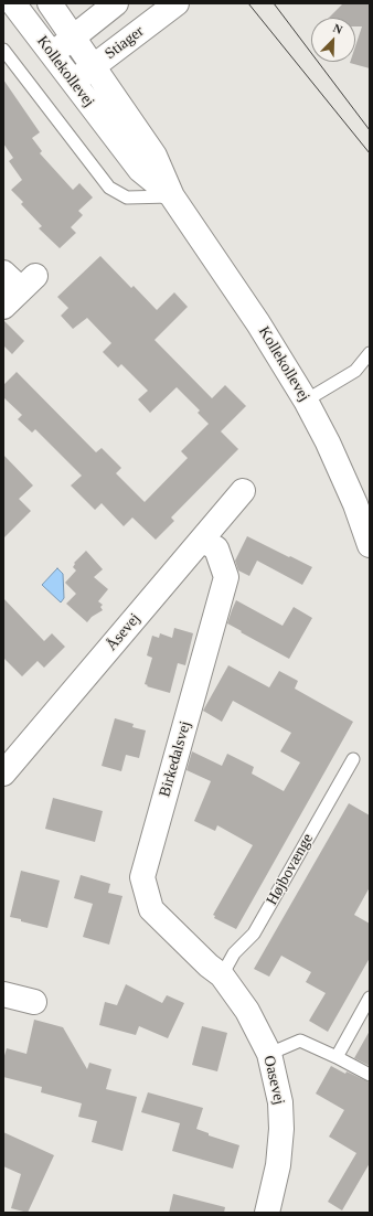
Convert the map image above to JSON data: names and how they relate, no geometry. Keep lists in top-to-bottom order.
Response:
{
  "streets": {
    "street": [
      "Stiager",
      "Kollekollevej",
      "Åsevej",
      "Birkedalsvej",
      "Oasevej"
    ],
    "lane": ["Højbovænge"]
  },
  "crossings": [
    ["Stiager", "Kollekollevej"],
    ["Åsevej", "Birkedalsvej"],
    ["Birkedalsvej", "Højbovænge"],
    ["Birkedalsvej", "Oasevej"],
    ["Højbovænge", "Oasevej"]
  ],
  "north": "top right"
}
